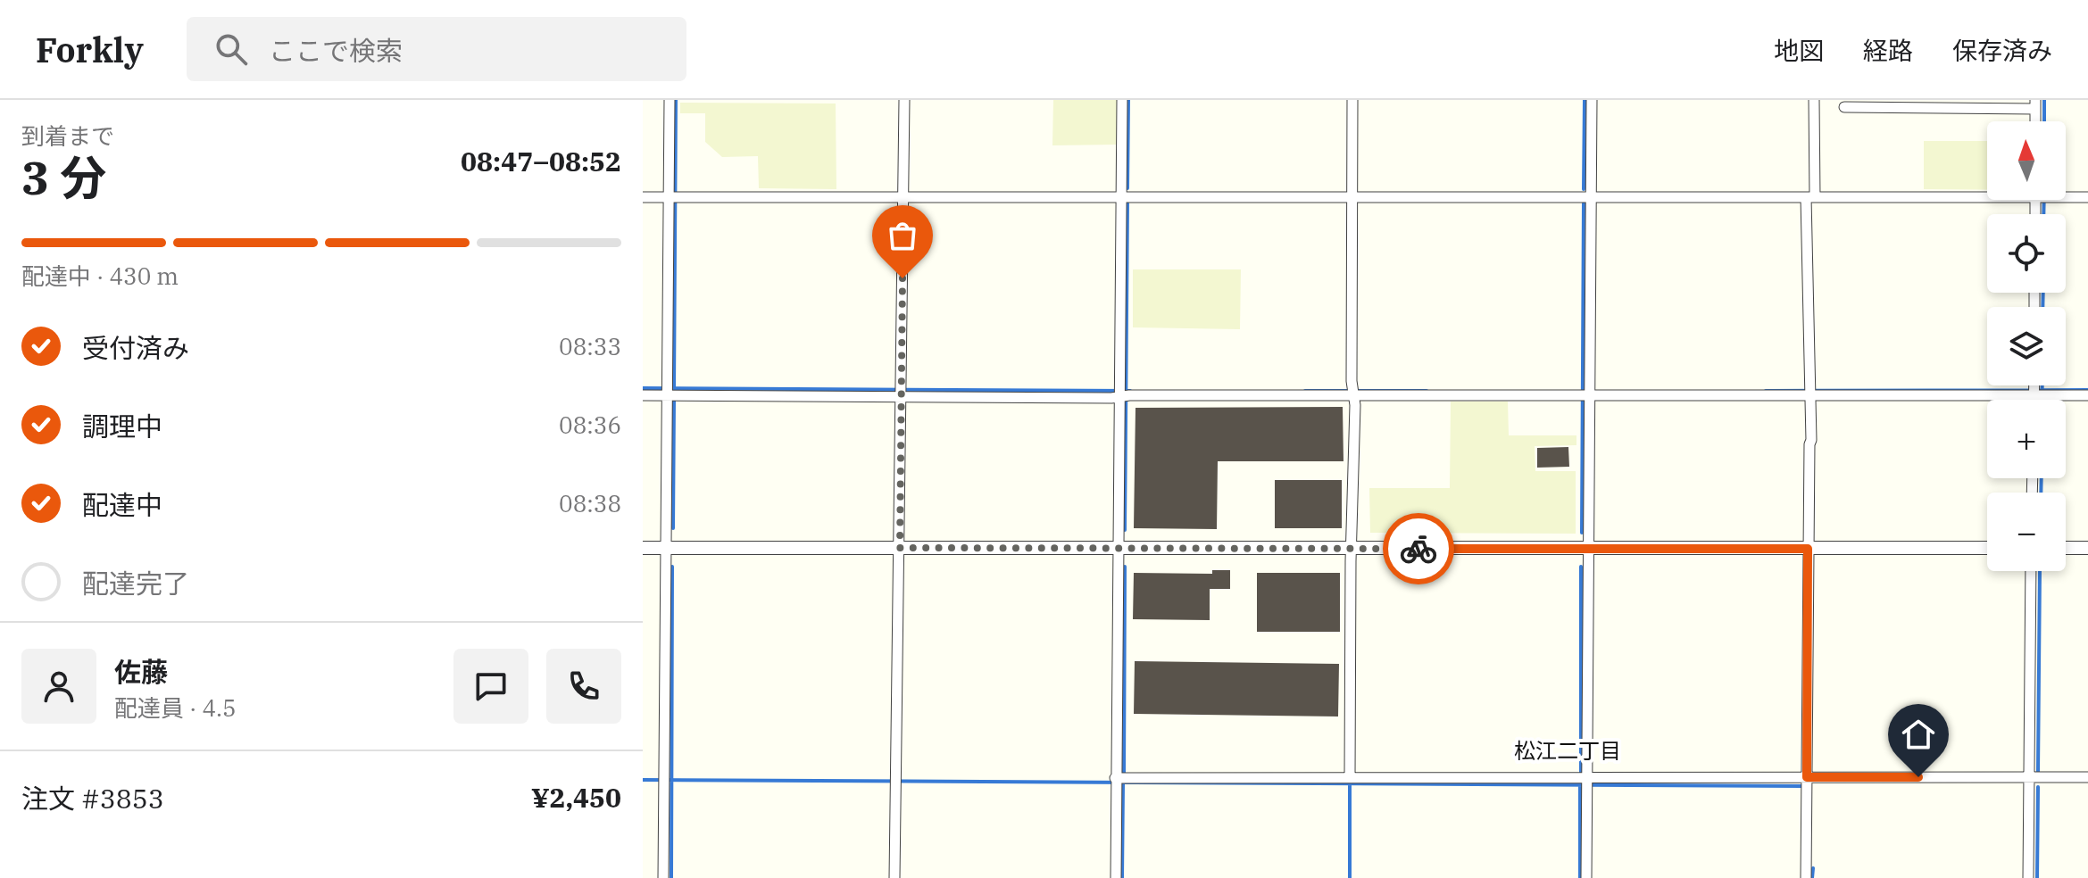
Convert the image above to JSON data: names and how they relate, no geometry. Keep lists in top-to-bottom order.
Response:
{
  "districts": ["松江二丁目"],
  "north": "top",
  "page": {
    "header": "Forkly",
    "search": "ここで検索",
    "nav": ["地図", "経路", "保存済み"],
    "heading": ["3 分", "到着まで", "08:47–08:52"],
    "panel": [
      "佐藤",
      "配達員 · 4.5",
      "注文 #3853",
      "¥2,450"
    ],
    "map_buttons": ["+", "−"],
    "bar": "配達中 · 430 m",
    "list": [
      ["受付済み", "08:33"],
      ["調理中", "08:36"],
      ["配達中", "08:38"],
      "配達完了"
    ]
  }
}
